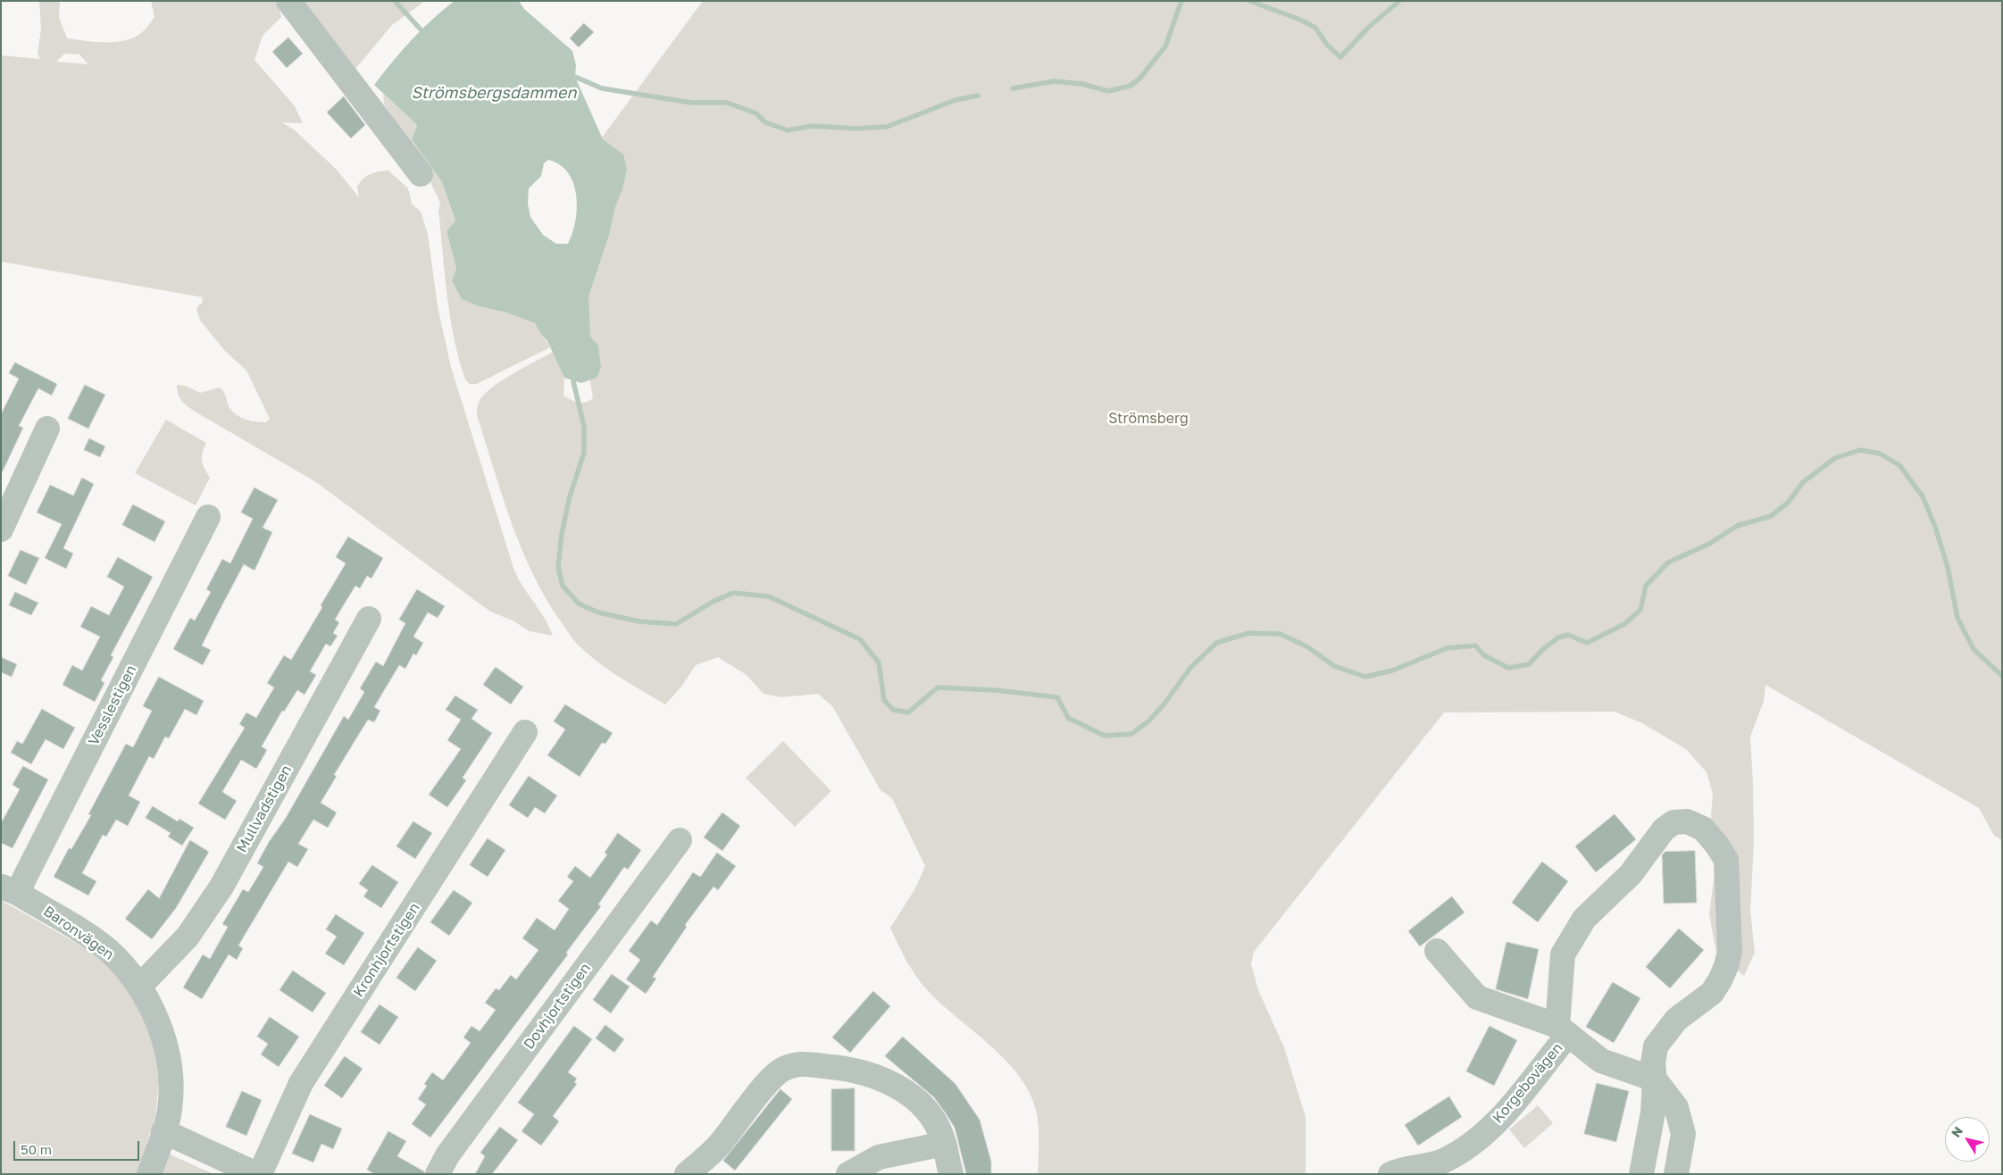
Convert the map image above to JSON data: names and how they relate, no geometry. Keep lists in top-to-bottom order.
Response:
{
  "streets": {
    "street": [
      "Vesslestigen",
      "Mullvadstigen",
      "Baronvägen",
      "Kronhjortstigen",
      "Dovhjortstigen",
      "Korgebovägen"
    ]
  },
  "crossings": [
    ["Vesslestigen", "Baronvägen"],
    ["Mullvadstigen", "Baronvägen"]
  ],
  "water": ["Strömsbergsdammen"],
  "parks": ["Strömsberg"],
  "scale_bar": "50 m",
  "north": "top left"
}
